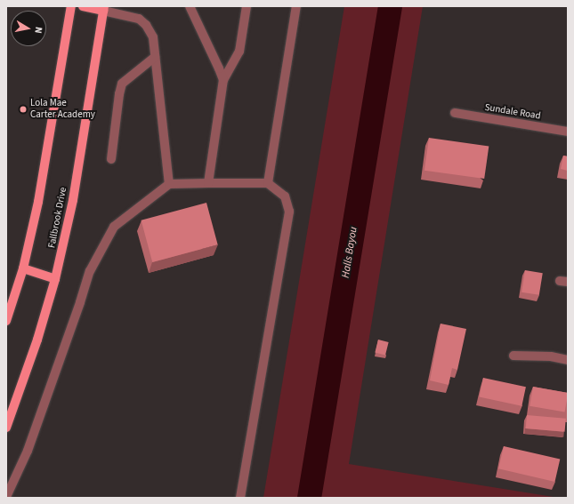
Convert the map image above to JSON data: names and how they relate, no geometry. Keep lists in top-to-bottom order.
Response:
{
  "streets": {
    "main road": ["Fallbrook Drive"],
    "street": ["Sundale Road"]
  },
  "water": ["Halls Bayou"],
  "places": ["Lola Mae Carter Academy"],
  "north": "right"
}
